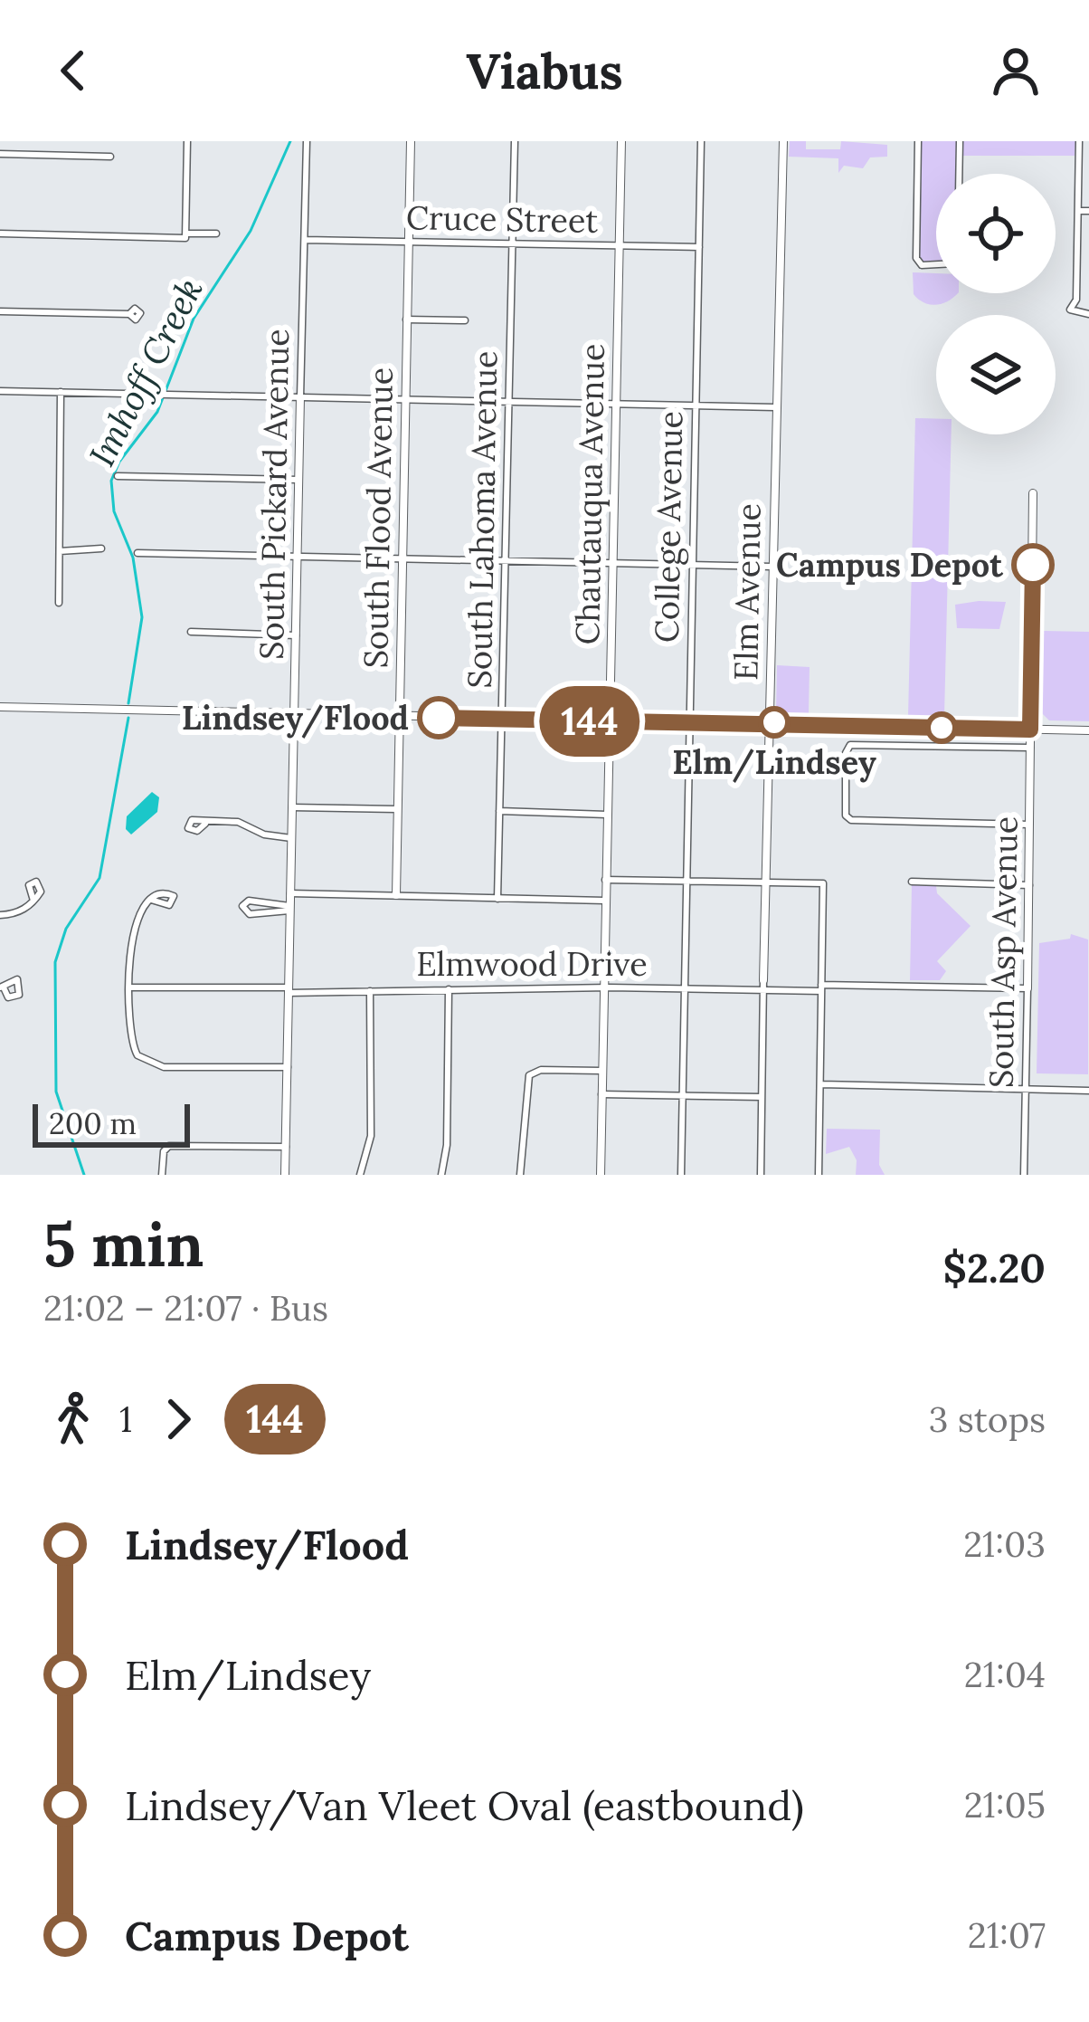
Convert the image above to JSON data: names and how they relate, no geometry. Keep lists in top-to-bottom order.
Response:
{
  "streets": {
    "street": [
      "Cruce Street",
      "South Pickard Avenue",
      "Chautauqua Avenue",
      "South Flood Avenue",
      "South Lahoma Avenue",
      "College Avenue",
      "Elm Avenue",
      "South Asp Avenue",
      "Elmwood Drive"
    ]
  },
  "crossings": [
    ["Cruce Street", "South Pickard Avenue"],
    ["Cruce Street", "Chautauqua Avenue"],
    ["Cruce Street", "South Flood Avenue"],
    ["Cruce Street", "South Lahoma Avenue"],
    ["Cruce Street", "College Avenue"],
    ["South Pickard Avenue", "Elmwood Drive"],
    ["Chautauqua Avenue", "Elmwood Drive"],
    ["College Avenue", "Elmwood Drive"],
    ["Elm Avenue", "Elmwood Drive"],
    ["South Asp Avenue", "Elmwood Drive"]
  ],
  "water": ["Imhoff Creek"],
  "places": ["Campus Depot", "Lindsey/Flood", "Elm/Lindsey"],
  "lines": ["bus line 144"],
  "scale_bar": "200 m",
  "page": {
    "header": "Viabus",
    "on_map": "144",
    "scale": "200 m",
    "heading": ["5 min", "21:02 – 21:07 · Bus", "$2.20"],
    "legs": ["1", "144", "3 stops"],
    "list": [
      {
        "name": "Lindsey/Flood",
        "value": "21:03"
      },
      {
        "name": "Elm/Lindsey",
        "value": "21:04"
      },
      {
        "name": "Lindsey/Van Vleet Oval (eastbound)",
        "value": "21:05"
      },
      {
        "name": "Campus Depot",
        "value": "21:07"
      }
    ]
  }
}
